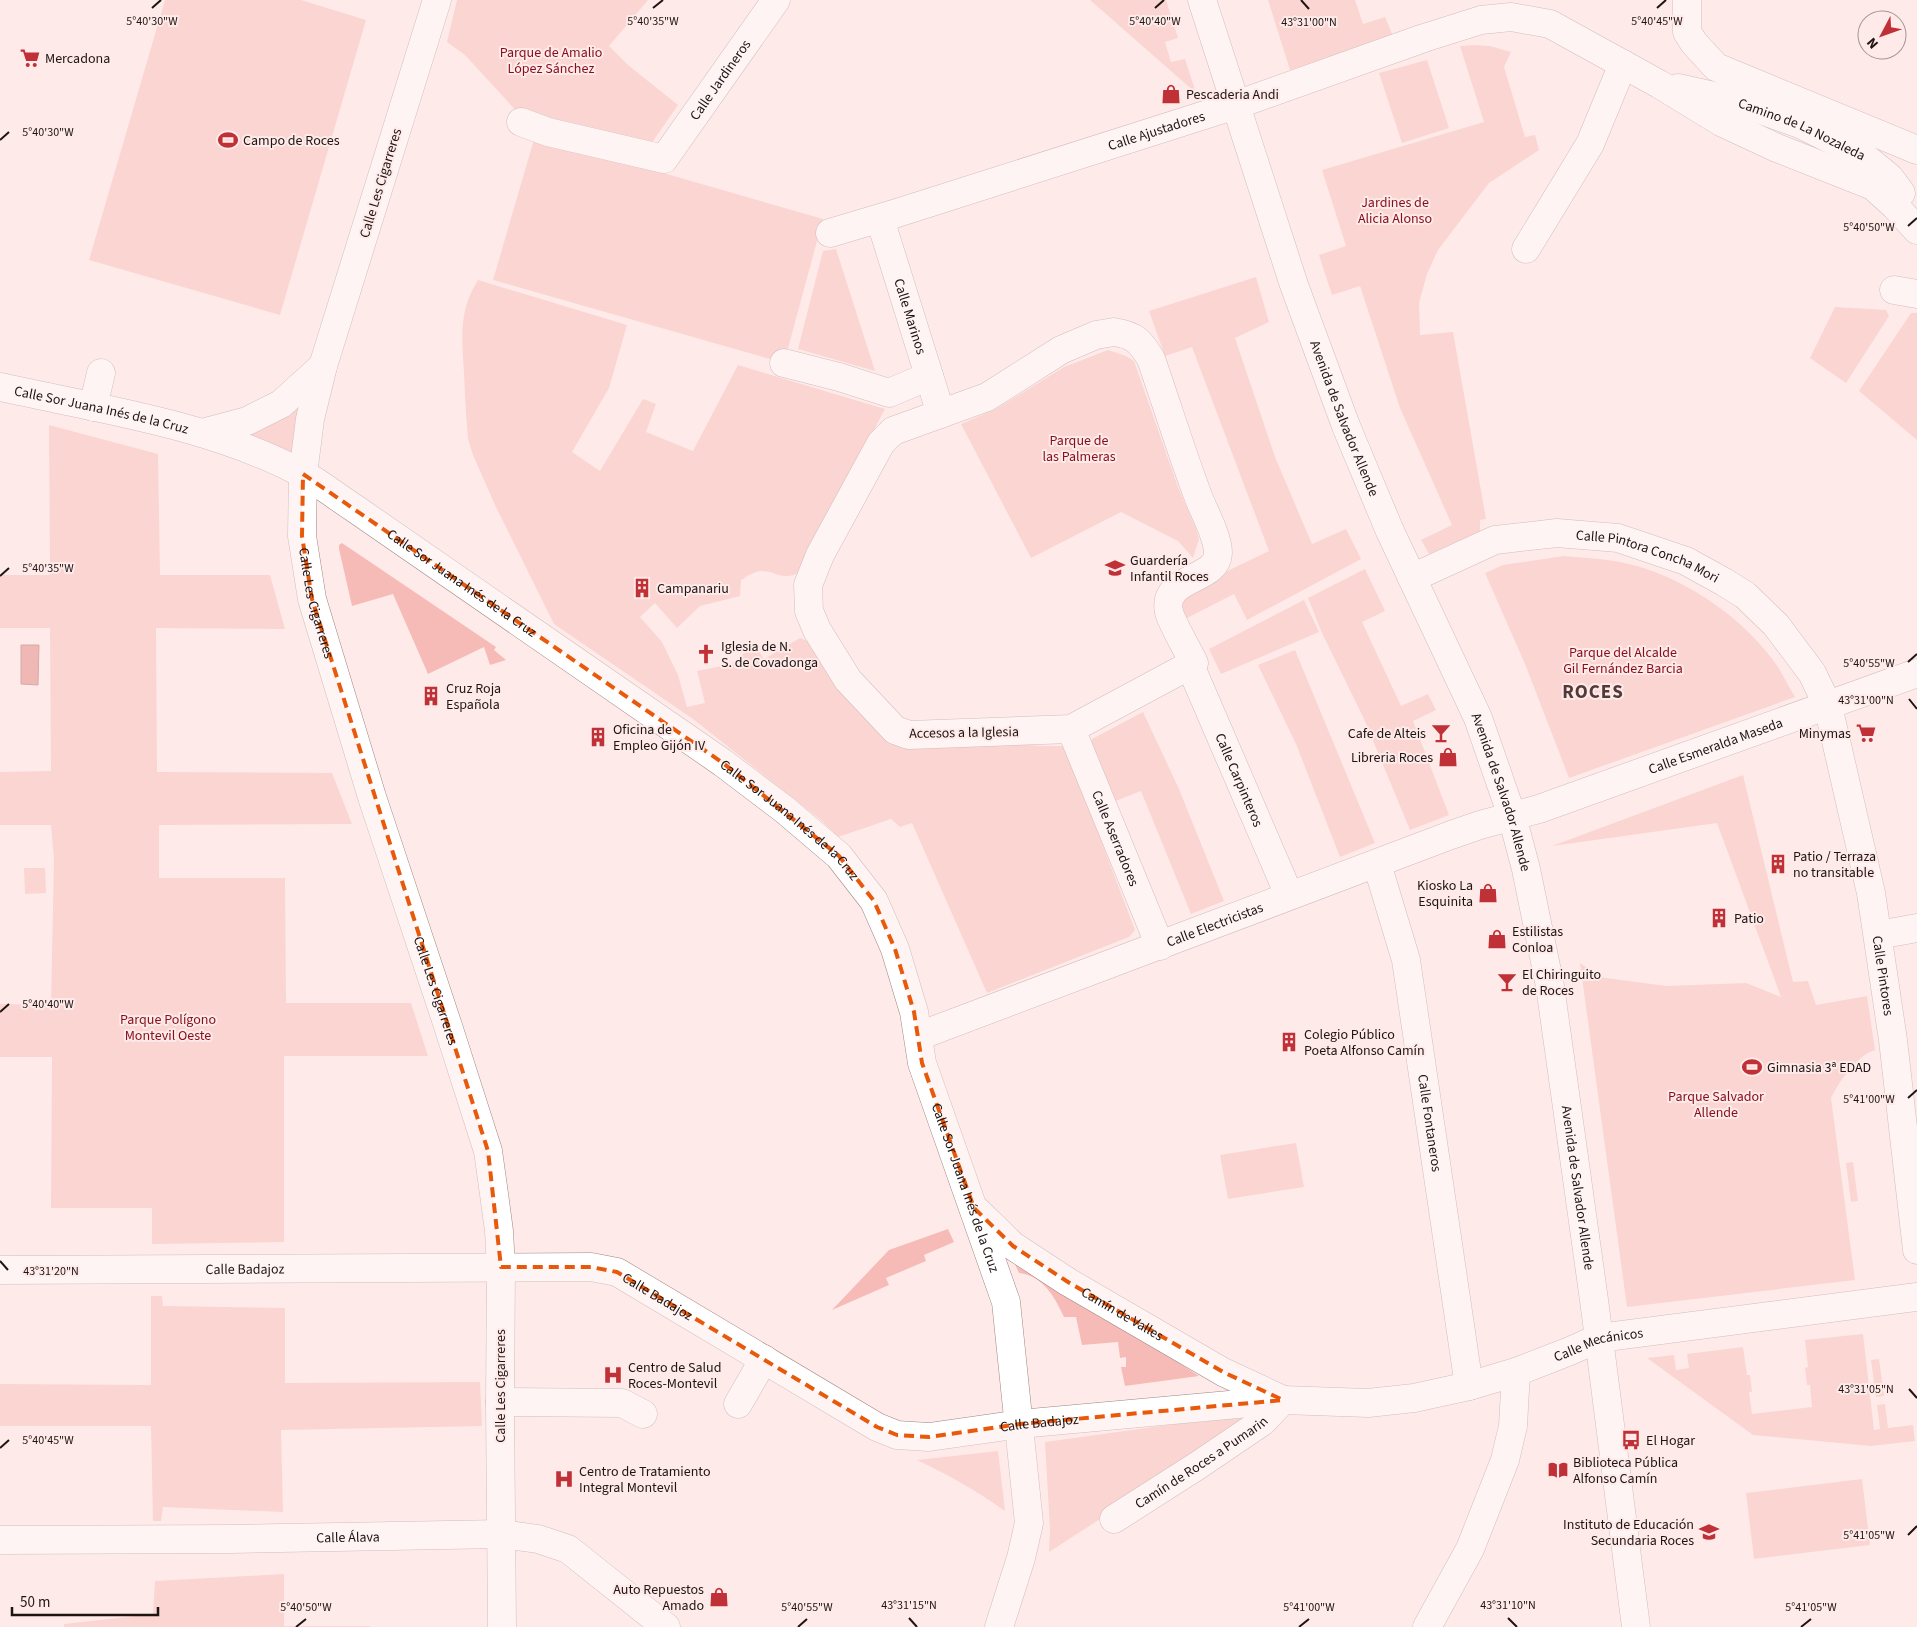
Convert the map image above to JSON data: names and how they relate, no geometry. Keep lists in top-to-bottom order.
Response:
{
  "streets": {
    "street": [
      "Calle Jardineros",
      "Calle Ajustadores",
      "Camino de La Nozaleda",
      "Calle Les Cigarreres",
      "Calle Marinos",
      "Calle Sor Juana Inés de la Cruz",
      "Avenida de Salvador Allende",
      "Calle Pintora Concha Mori",
      "Accesos a la Iglesia",
      "Calle Esmeralda Maseda",
      "Calle Carpinteros",
      "Calle Aserradores",
      "Calle Electricistas",
      "Calle Pintores",
      "Calle Fontaneros",
      "Calle Badajoz",
      "Camín de Valles",
      "Calle Mecánicos",
      "Camín de Roces a Pumarin",
      "Calle Álava"
    ]
  },
  "crossings": [
    ["Calle Ajustadores", "Camino de La Nozaleda"],
    ["Calle Ajustadores", "Calle Marinos"],
    ["Calle Ajustadores", "Avenida de Salvador Allende"],
    ["Calle Les Cigarreres", "Calle Sor Juana Inés de la Cruz"],
    ["Calle Les Cigarreres", "Calle Badajoz"],
    ["Calle Les Cigarreres", "Calle Álava"],
    ["Calle Marinos", "Accesos a la Iglesia"],
    ["Calle Marinos", "Calle Carpinteros"],
    ["Calle Sor Juana Inés de la Cruz", "Calle Electricistas"],
    ["Calle Sor Juana Inés de la Cruz", "Calle Badajoz"],
    ["Calle Sor Juana Inés de la Cruz", "Camín de Valles"],
    ["Avenida de Salvador Allende", "Calle Pintora Concha Mori"],
    ["Avenida de Salvador Allende", "Calle Esmeralda Maseda"],
    ["Avenida de Salvador Allende", "Calle Electricistas"],
    ["Avenida de Salvador Allende", "Calle Mecánicos"],
    ["Calle Pintora Concha Mori", "Calle Esmeralda Maseda"],
    ["Calle Pintora Concha Mori", "Calle Pintores"],
    ["Accesos a la Iglesia", "Calle Carpinteros"],
    ["Accesos a la Iglesia", "Calle Aserradores"],
    ["Calle Esmeralda Maseda", "Calle Electricistas"],
    ["Calle Esmeralda Maseda", "Calle Pintores"],
    ["Calle Carpinteros", "Calle Electricistas"],
    ["Calle Aserradores", "Calle Electricistas"],
    ["Calle Electricistas", "Calle Fontaneros"],
    ["Calle Fontaneros", "Calle Mecánicos"],
    ["Calle Badajoz", "Camín de Valles"],
    ["Calle Badajoz", "Calle Mecánicos"],
    ["Calle Badajoz", "Camín de Roces a Pumarin"],
    ["Camín de Valles", "Calle Mecánicos"],
    ["Camín de Valles", "Camín de Roces a Pumarin"],
    ["Calle Mecánicos", "Camín de Roces a Pumarin"]
  ],
  "districts": ["ROCES"],
  "parks": [
    "Parque de Amalio López Sánchez",
    "Jardines de Alicia Alonso",
    "Parque de las Palmeras",
    "Parque del Alcalde Gil Fernández Barcia",
    "Parque Polígono Montevil Oeste",
    "Parque Salvador Allende"
  ],
  "places": {
    "supermarket": ["Mercadona", "Minymas"],
    "shop": [
      "Pescaderia Andi",
      "Libreria Roces",
      "Kiosko La Esquinita",
      "Estilistas Conloa",
      "Auto Repuestos Amado"
    ],
    "sports": ["Campo de Roces", "Gimnasia 3ª EDAD"],
    "school or university": ["Guardería Infantil Roces", "Instituto de Educación Secundaria Roces"],
    "building": [
      "Campanariu",
      "Cruz Roja Española",
      "Oficina de Empleo Gijón IV",
      "Patio / Terraza no transitable",
      "Patio",
      "Colegio Público Poeta Alfonso Camín"
    ],
    "church": ["Iglesia de N. S. de Covadonga"],
    "bar": ["Cafe de Alteis", "El Chiringuito de Roces"],
    "hospital": ["Centro de Salud Roces-Montevil", "Centro de Tratamiento Integral Montevil"],
    "bus stop": ["El Hogar"],
    "library": ["Biblioteca Pública Alfonso Camín"]
  },
  "scale_bar": "50 m",
  "north": "bottom left",
  "coordinates": [
    "5°40'30\"W",
    "5°40'35\"W",
    "5°40'40\"W",
    "5°40'45\"W",
    "43°31'00\"N",
    "5°40'50\"W",
    "5°40'55\"W",
    "5°41'00\"W",
    "43°31'20\"N",
    "43°31'05\"N",
    "5°41'05\"W",
    "43°31'15\"N",
    "43°31'10\"N"
  ]
}
